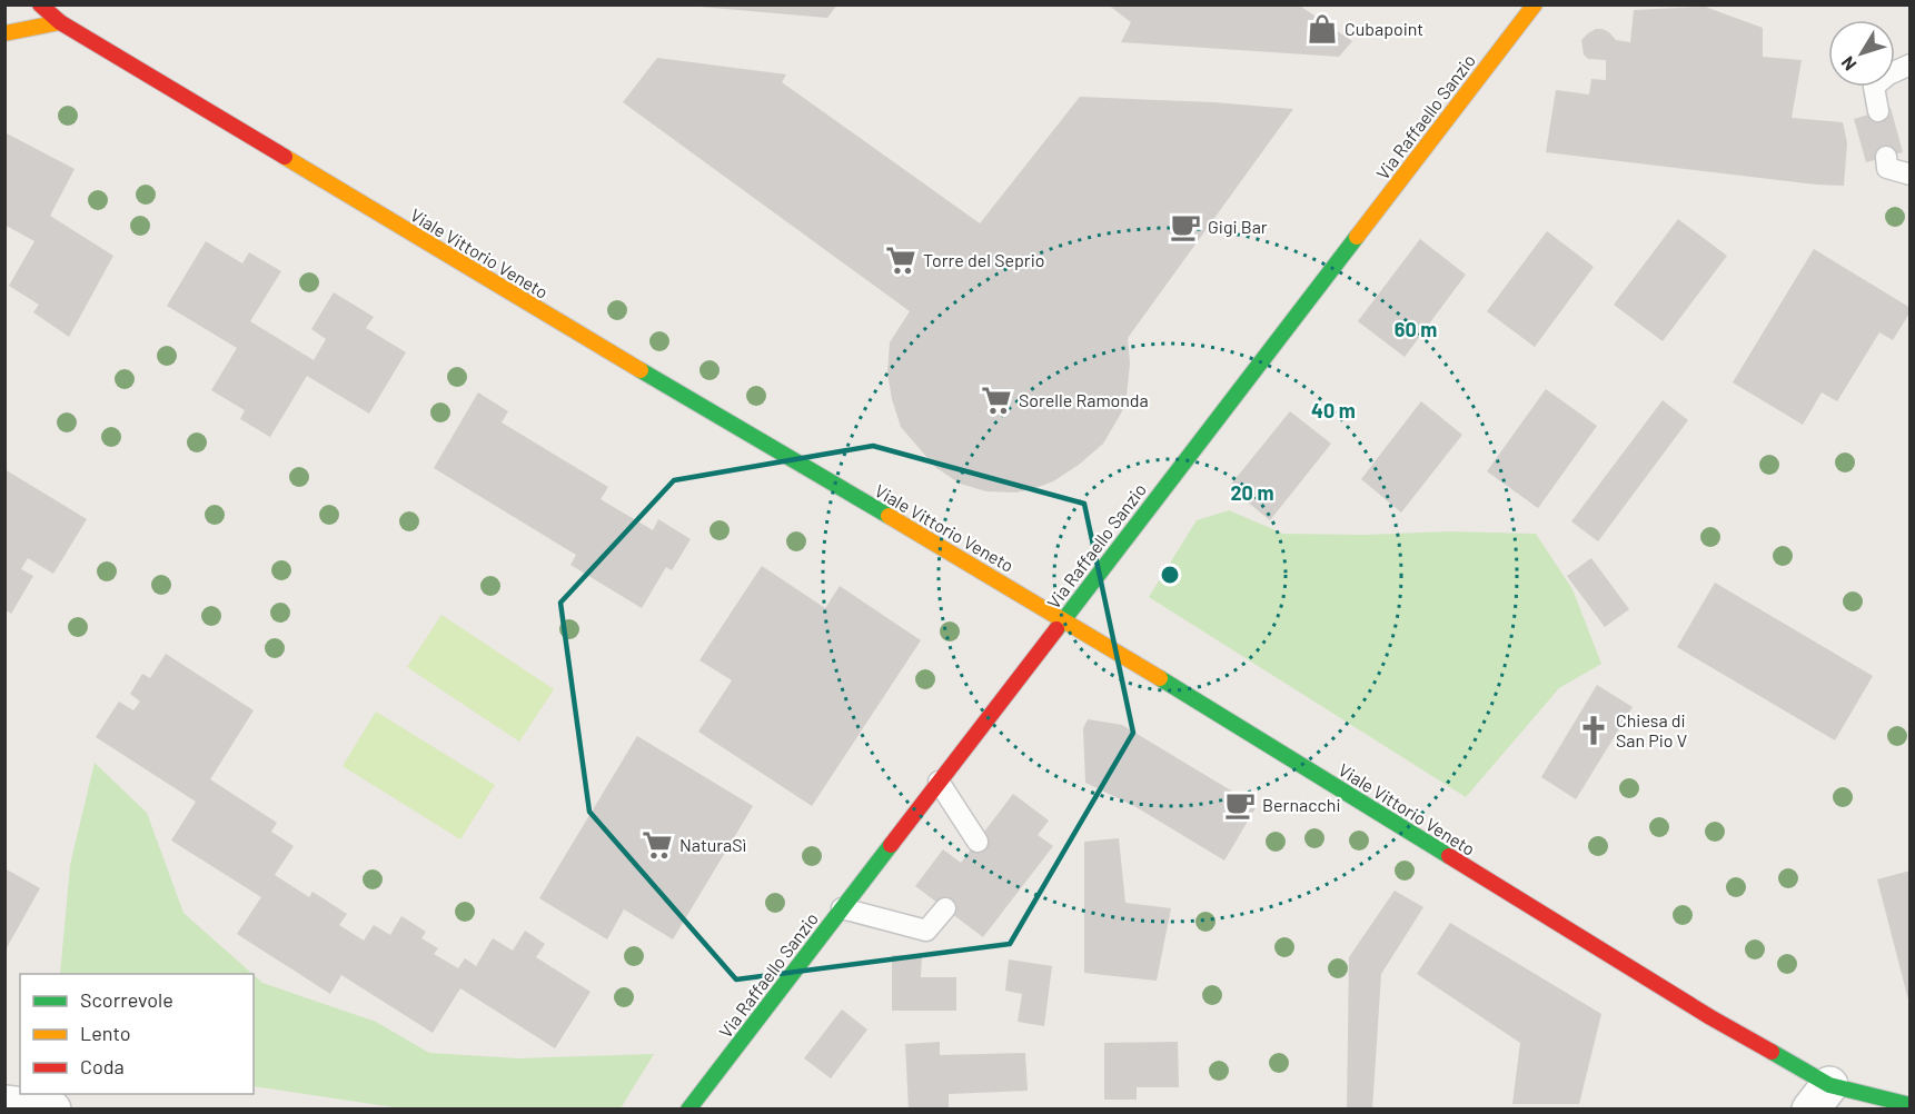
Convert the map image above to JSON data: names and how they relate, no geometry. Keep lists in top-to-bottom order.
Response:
{
  "streets": {
    "main road": ["Via Raffaello Sanzio", "Viale Vittorio Veneto"]
  },
  "crossings": [
    ["Via Raffaello Sanzio", "Viale Vittorio Veneto"]
  ],
  "places": {
    "shop": ["Cubapoint"],
    "cafe": ["Gigi Bar", "Bernacchi"],
    "supermarket": ["Torre del Seprio", "Sorelle Ramonda", "NaturaSì"],
    "church": ["Chiesa di San Pio V"]
  },
  "legend": ["Scorrevole", "Lento", "Coda"],
  "north": "bottom left",
  "rings": ["60 m", "40 m", "20 m"]
}
